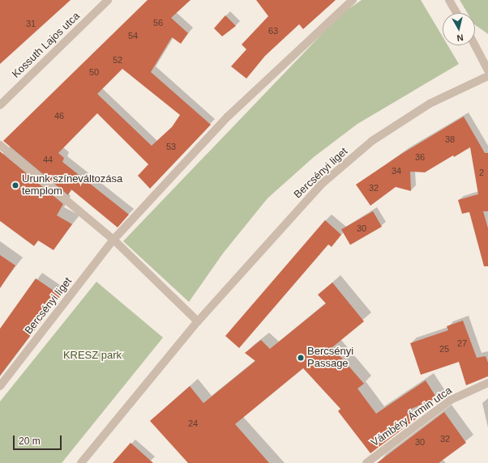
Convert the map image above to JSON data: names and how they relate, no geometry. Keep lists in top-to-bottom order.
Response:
{
  "streets": {
    "street": ["Kossuth Lajos utca", "Bercsényi liget", "Vámbéry Ármin utca"]
  },
  "parks": ["KRESZ park"],
  "places": ["Urunk színeváltozása templom", "Bercsényi Passage"],
  "house_numbers": [
    "56",
    "31",
    "63",
    "54",
    "52",
    "50",
    "46",
    "38",
    "53",
    "36",
    "44",
    "34",
    "2",
    "32",
    "30",
    "27",
    "25",
    "24",
    "32",
    "30"
  ],
  "scale_bar": "20 m",
  "north": "bottom"
}
